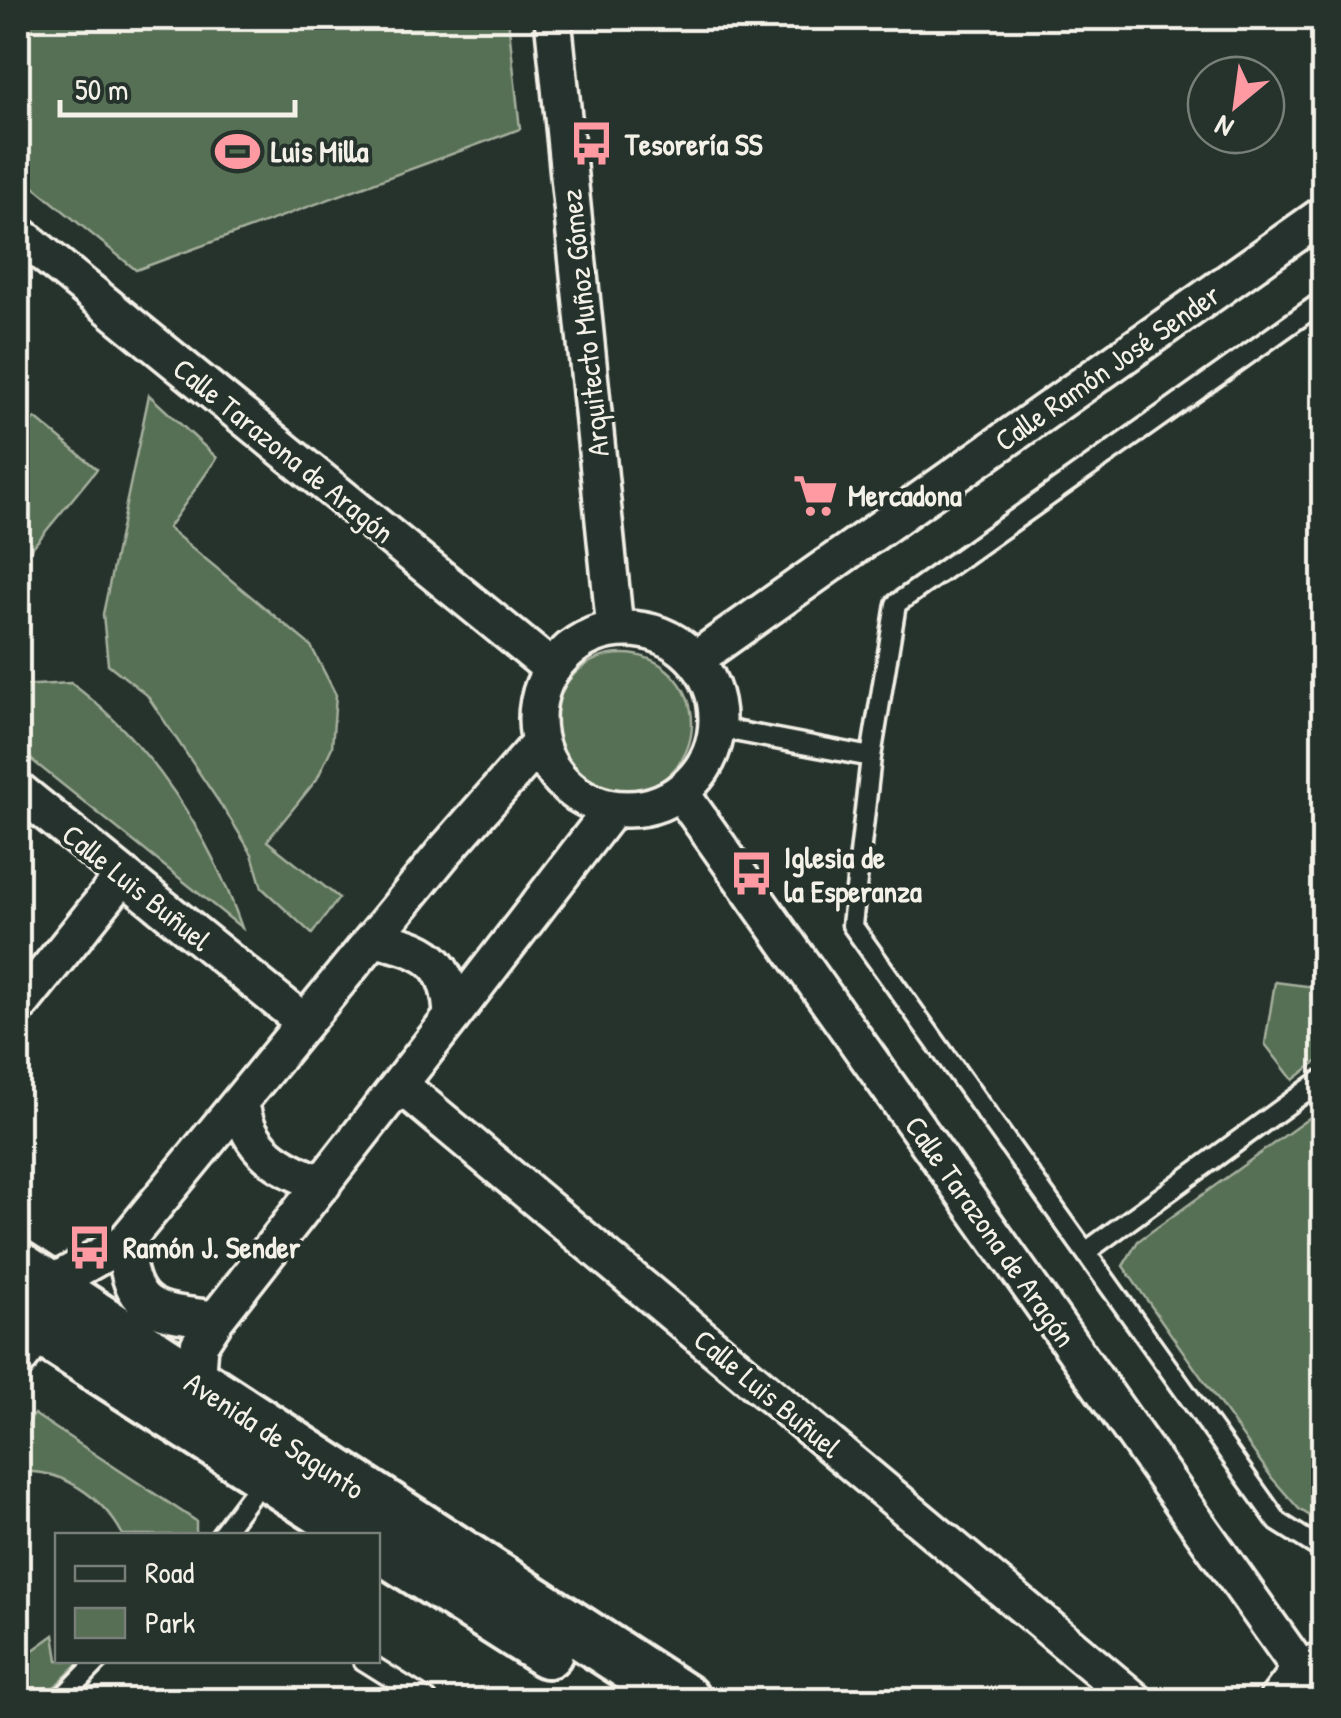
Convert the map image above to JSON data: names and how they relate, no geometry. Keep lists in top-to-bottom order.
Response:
{
  "streets": {
    "main road": ["Avenida de Sagunto"],
    "street": [
      "Arquitecto Muñoz Gómez",
      "Calle Ramón José Sender",
      "Calle Tarazona de Aragón",
      "Calle Luis Buñuel"
    ]
  },
  "crossings": [
    ["Arquitecto Muñoz Gómez", "Calle Ramón José Sender"],
    ["Arquitecto Muñoz Gómez", "Calle Tarazona de Aragón"],
    ["Calle Ramón José Sender", "Calle Tarazona de Aragón"]
  ],
  "places": {
    "bus stop": ["Tesorería SS", "Iglesia de la Esperanza", "Ramón J. Sender"],
    "sports": ["Luis Milla"],
    "supermarket": ["Mercadona"]
  },
  "legend": ["Road", "Park"],
  "scale_bar": "50 m",
  "north": "bottom left"
}
